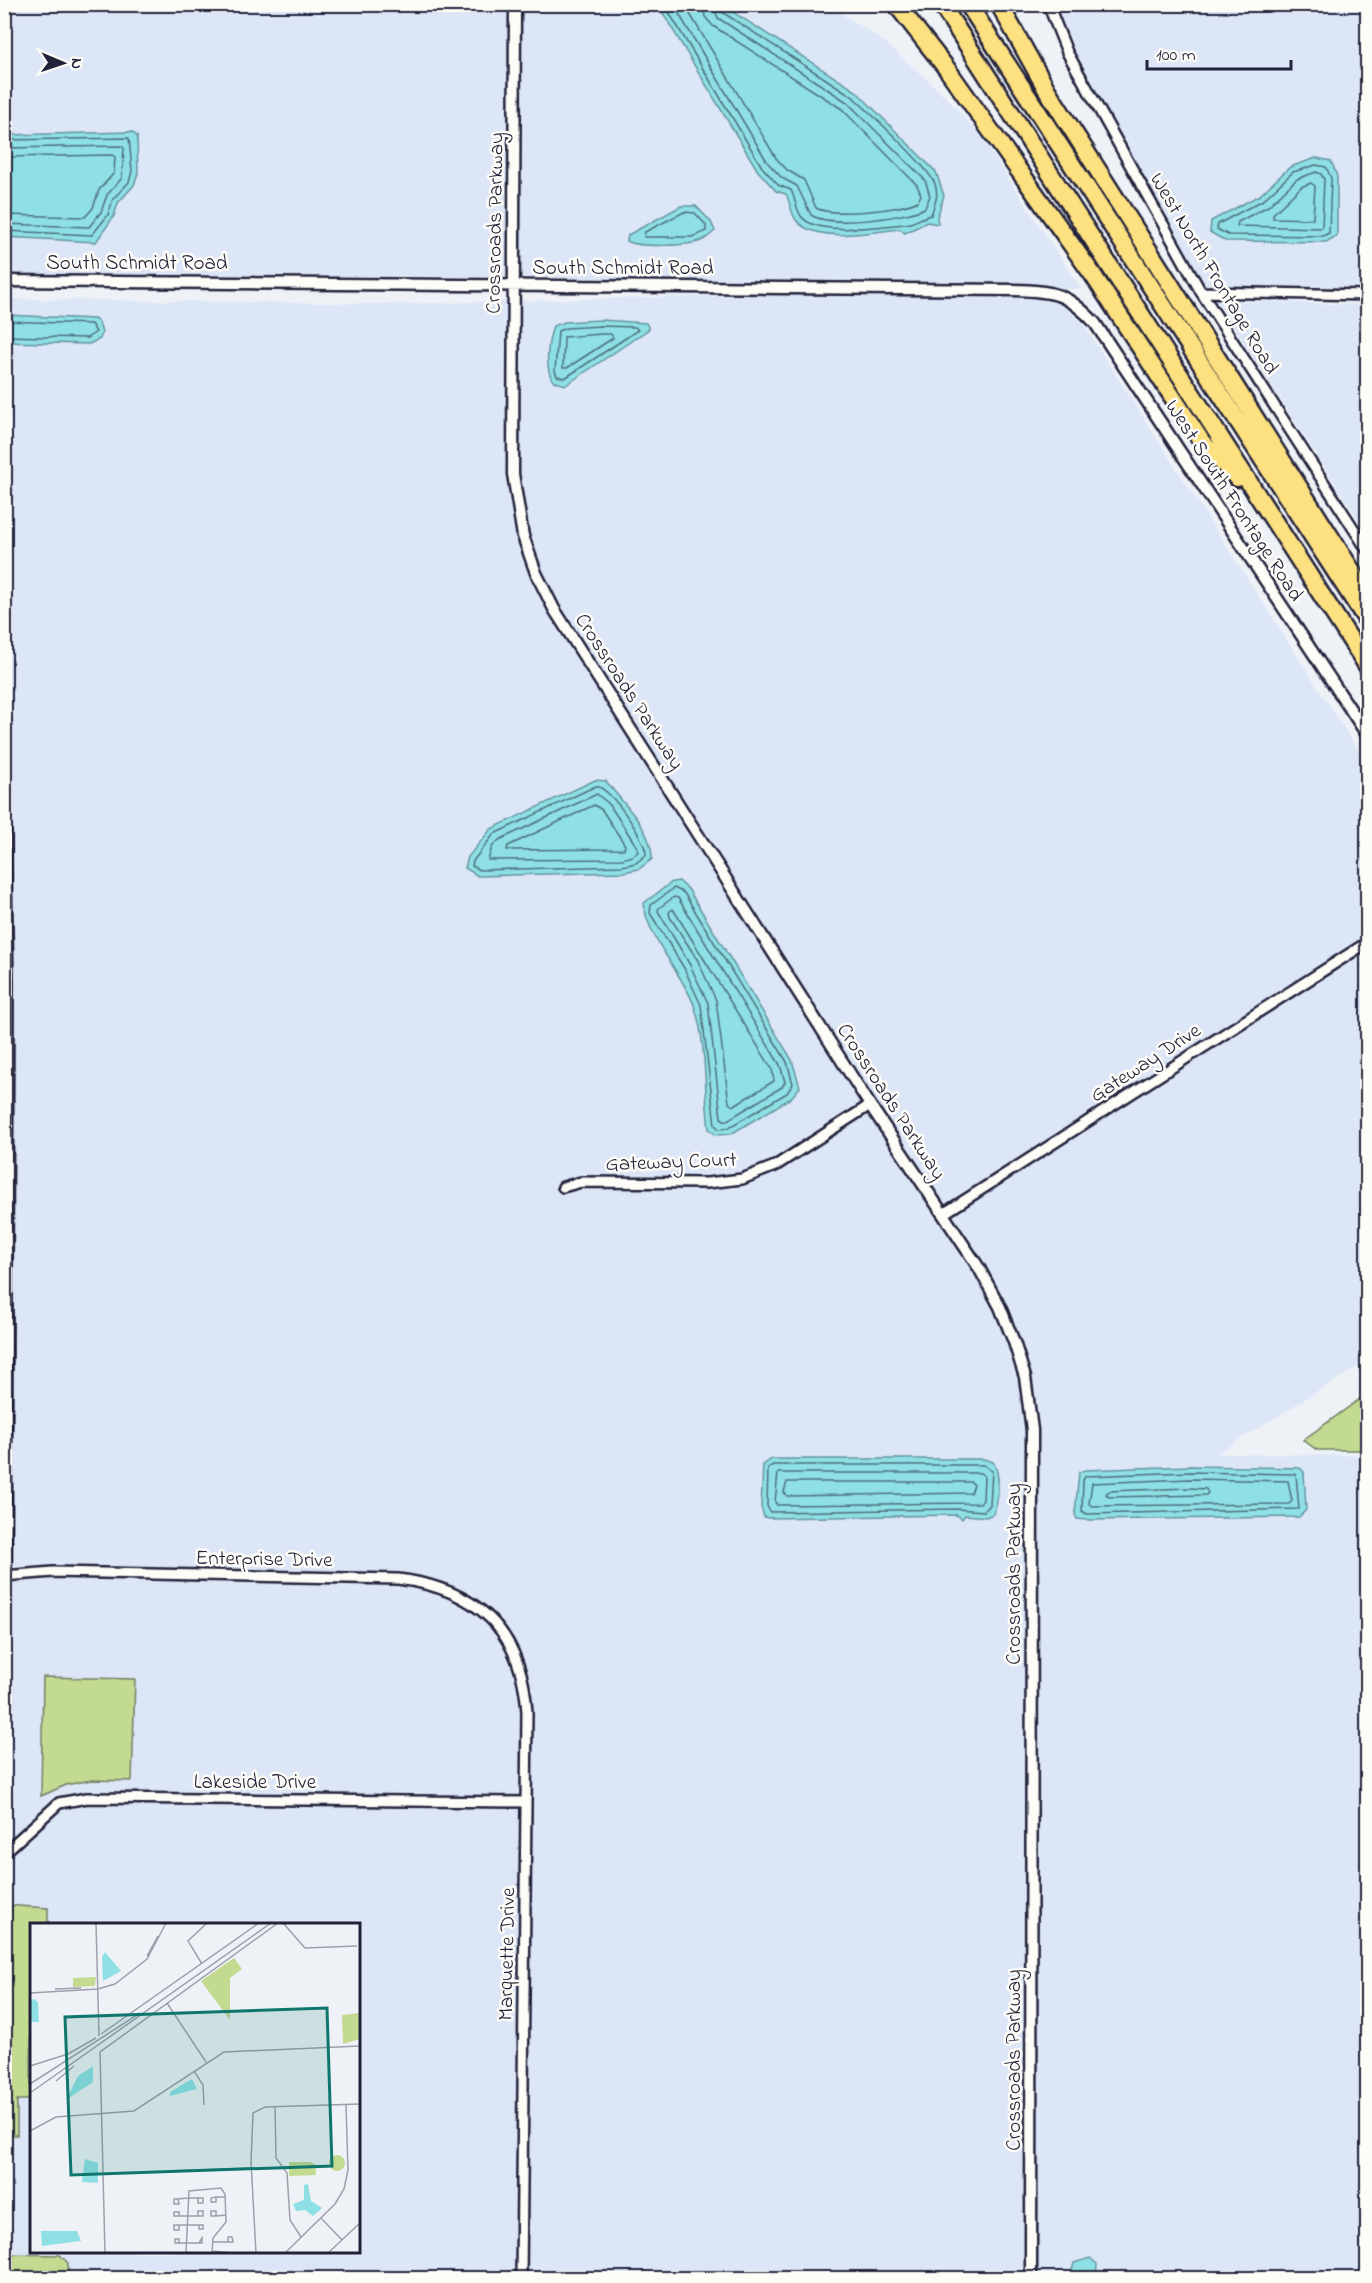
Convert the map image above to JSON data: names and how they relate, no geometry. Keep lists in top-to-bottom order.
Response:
{
  "streets": {
    "street": [
      "Crossroads Parkway",
      "South Schmidt Road",
      "West North Frontage Road",
      "West South Frontage Road",
      "Gateway Drive",
      "Gateway Court",
      "Enterprise Drive",
      "Lakeside Drive",
      "Marquette Drive"
    ]
  },
  "crossings": [
    ["Crossroads Parkway", "South Schmidt Road"],
    ["Crossroads Parkway", "Gateway Drive"],
    ["Crossroads Parkway", "Gateway Court"],
    ["South Schmidt Road", "West South Frontage Road"],
    ["Enterprise Drive", "Marquette Drive"],
    ["Lakeside Drive", "Marquette Drive"]
  ],
  "scale_bar": "100 m",
  "north": "right"
}
